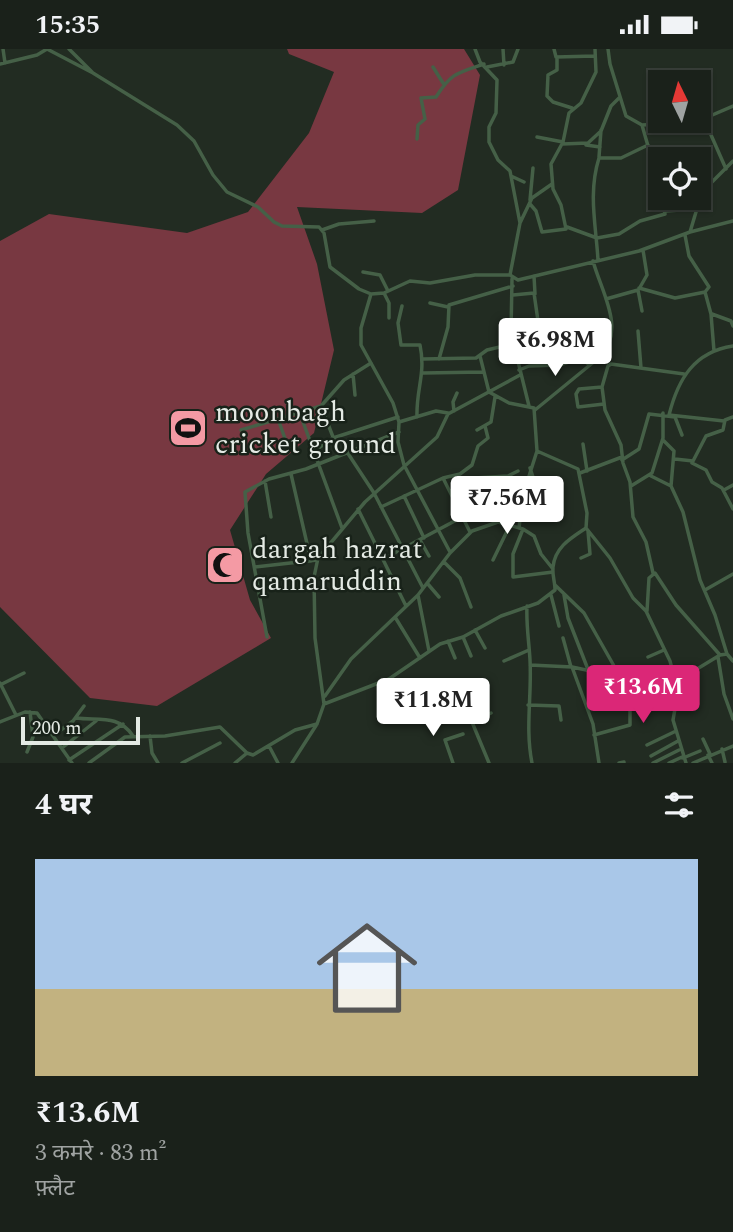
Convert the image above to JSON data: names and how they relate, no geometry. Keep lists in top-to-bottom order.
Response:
{
  "places": {
    "sports": ["moonbagh cricket ground"],
    "mosque": ["dargah hazrat qamaruddin"]
  },
  "scale_bar": "200 m",
  "north": "top",
  "page": {
    "status": "15:35",
    "price": [
      "₹6.98M",
      "₹7.56M",
      "₹13.6M",
      "₹11.8M"
    ],
    "scale": "200 m",
    "heading": "4 घर",
    "list": [
      {
        "name": "₹13.6M",
        "note": "3 कमरे · 83 m² · फ़्लैट"
      }
    ]
  }
}
